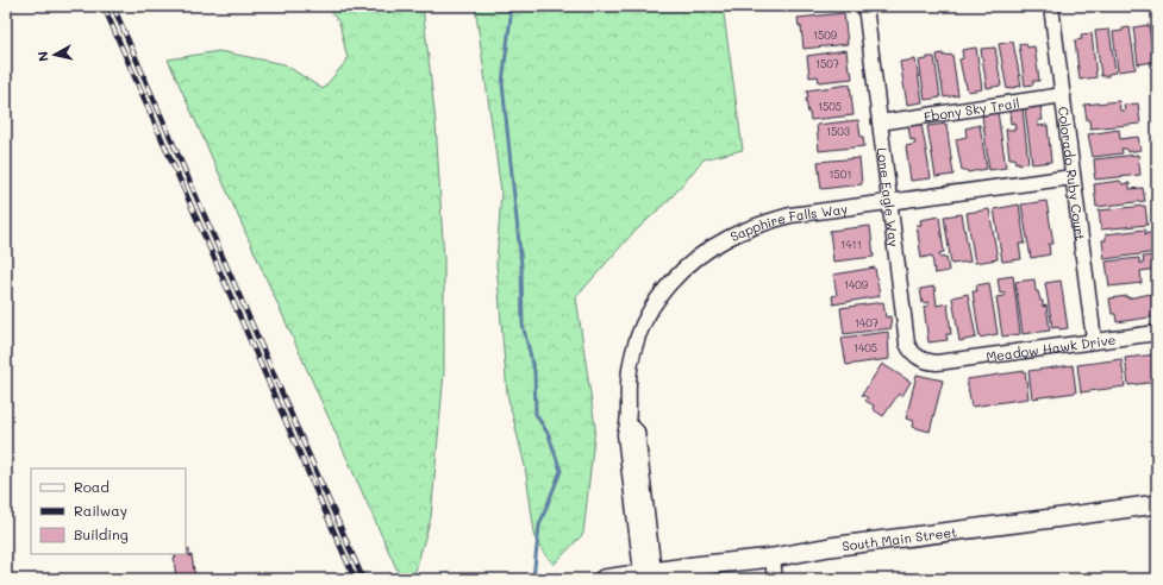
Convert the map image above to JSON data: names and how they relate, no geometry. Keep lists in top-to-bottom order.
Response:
{
  "streets": {
    "street": [
      "Ebony Sky Trail",
      "Colorado Ruby Court",
      "Lone Eagle Way",
      "Sapphire Falls Way",
      "Meadow Hawk Drive",
      "South Main Street"
    ]
  },
  "crossings": [
    ["Ebony Sky Trail", "Colorado Ruby Court"],
    ["Ebony Sky Trail", "Lone Eagle Way"],
    ["Colorado Ruby Court", "Sapphire Falls Way"],
    ["Colorado Ruby Court", "Meadow Hawk Drive"],
    ["Lone Eagle Way", "Sapphire Falls Way"],
    ["Lone Eagle Way", "Meadow Hawk Drive"],
    ["Sapphire Falls Way", "South Main Street"]
  ],
  "house_numbers": [
    "1509",
    "1507",
    "1505",
    "1503",
    "1501",
    "1411",
    "1409",
    "1407",
    "1405"
  ],
  "legend": ["Road", "Railway", "Building"],
  "north": "left"
}
